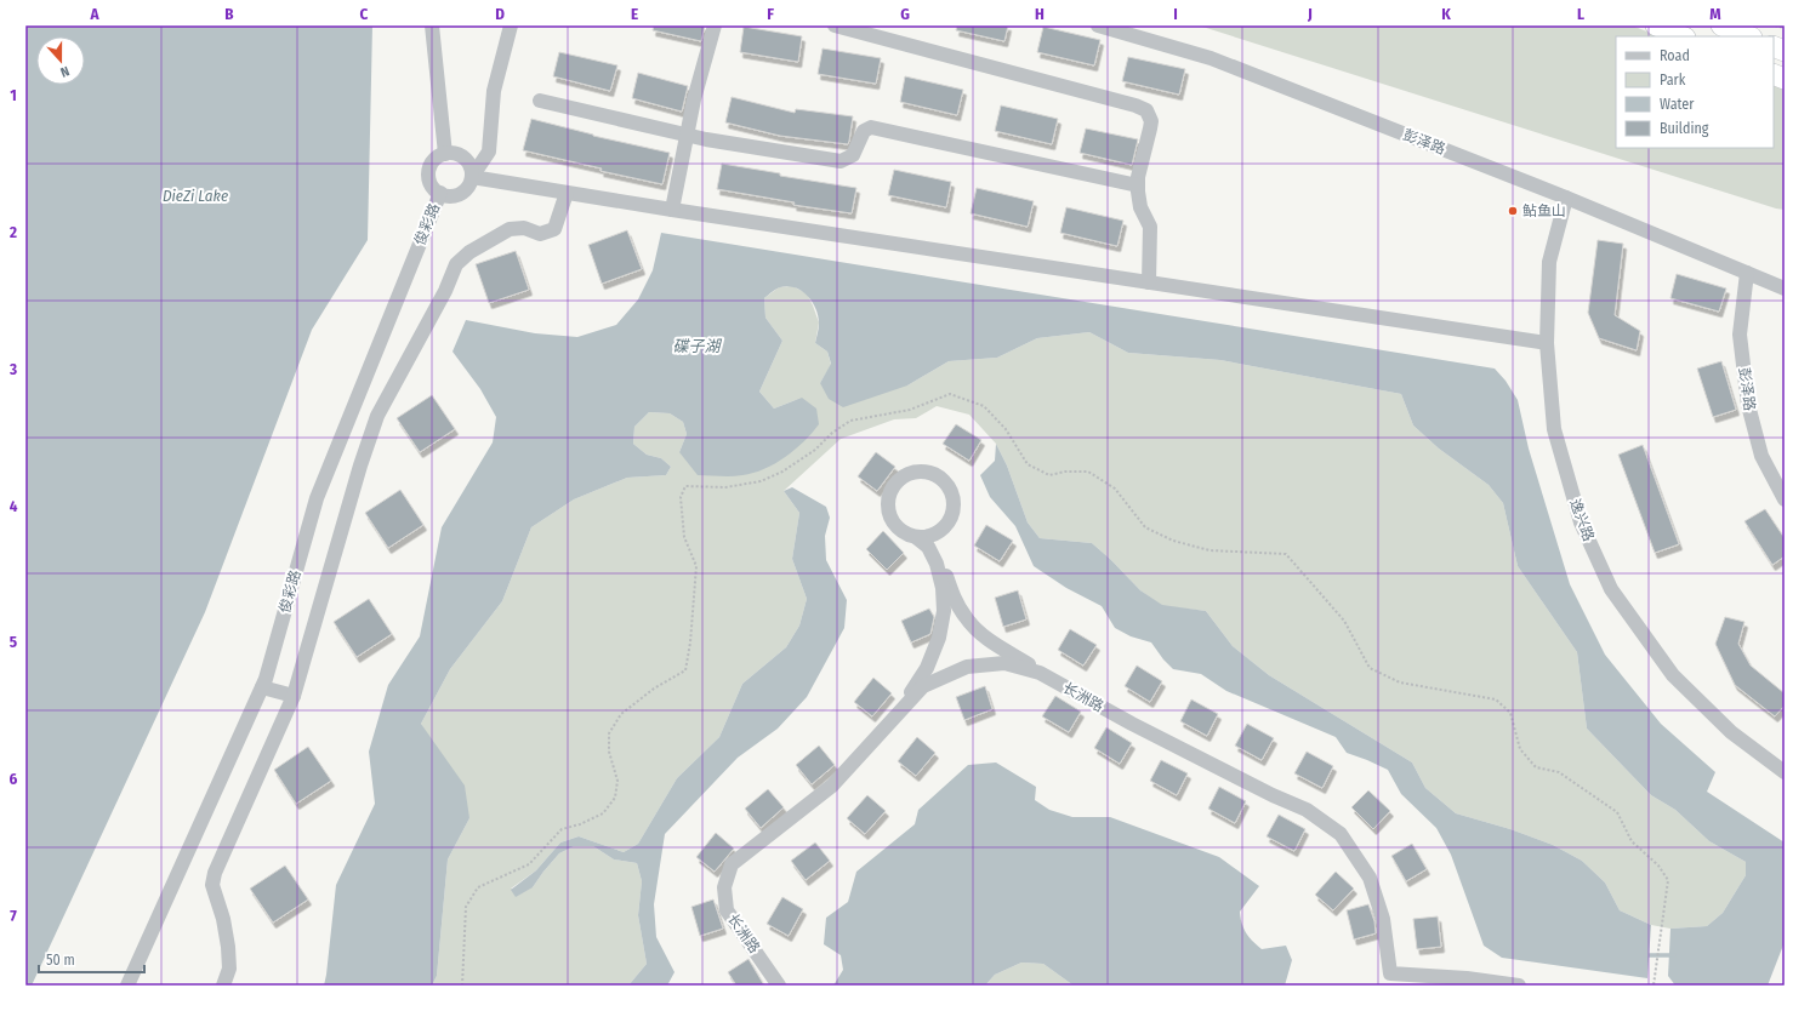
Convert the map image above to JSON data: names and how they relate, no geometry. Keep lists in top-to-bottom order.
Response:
{
  "streets": {
    "street": [
      "彭泽路",
      "俊彩路",
      "逸兴路",
      "长洲路"
    ]
  },
  "crossings": [
    ["彭泽路", "逸兴路"]
  ],
  "water": ["DieZi Lake", "碟子湖"],
  "places": ["鲇鱼山"],
  "legend": [
    "Road",
    "Park",
    "Water",
    "Building"
  ],
  "scale_bar": "50 m",
  "north": "bottom",
  "grid": {
    "columns": [
      "A",
      "B",
      "C",
      "D",
      "E",
      "F",
      "G",
      "H",
      "I",
      "J",
      "K",
      "L",
      "M"
    ],
    "rows": [
      "1",
      "2",
      "3",
      "4",
      "5",
      "6",
      "7"
    ]
  }
}
